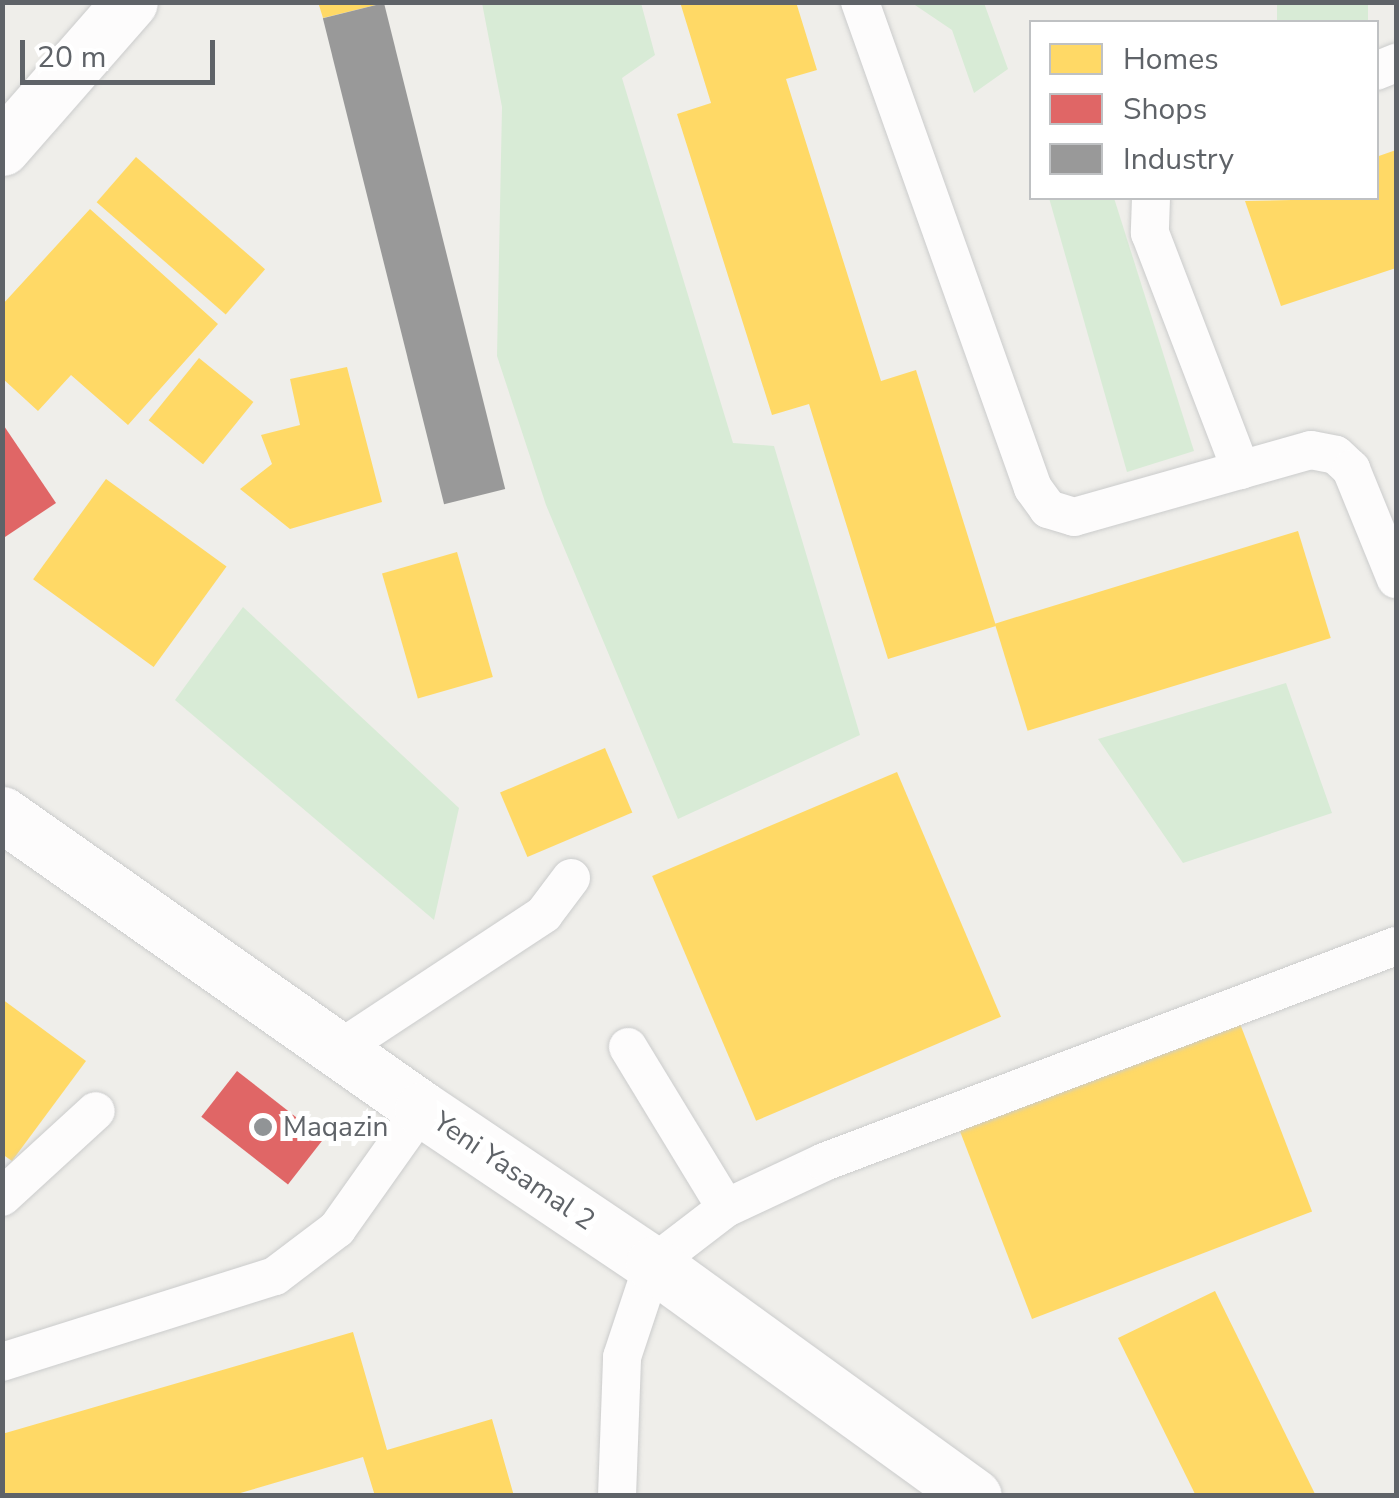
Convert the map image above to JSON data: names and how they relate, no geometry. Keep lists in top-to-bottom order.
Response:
{
  "streets": {
    "street": ["Yeni Yasamal 2"]
  },
  "places": ["Maqazin"],
  "legend": ["Homes", "Shops", "Industry"],
  "scale_bar": "20 m"
}
